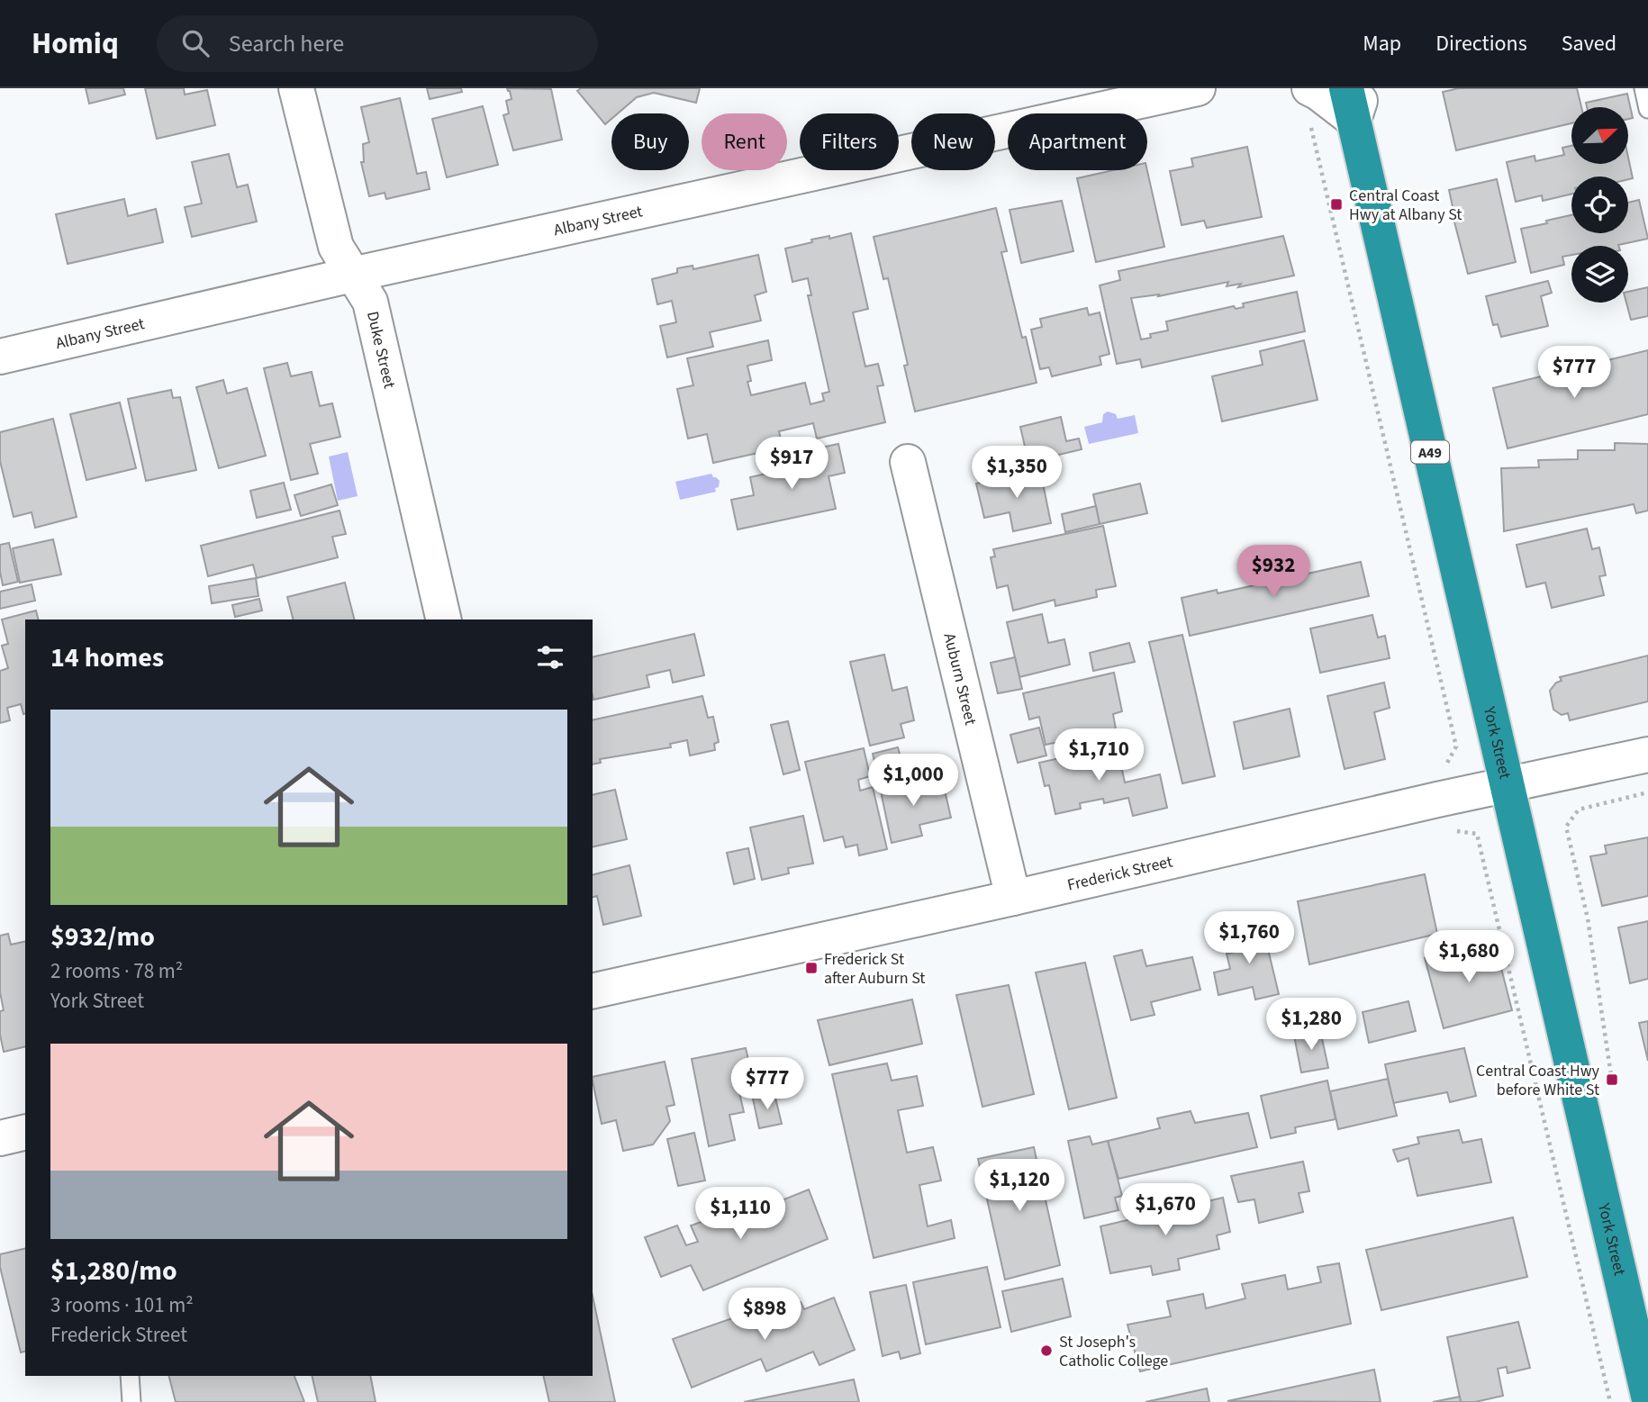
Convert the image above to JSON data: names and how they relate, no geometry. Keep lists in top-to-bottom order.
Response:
{
  "streets": {
    "highway": ["A49", "York Street"],
    "street": [
      "Albany Street",
      "Duke Street",
      "Auburn Street",
      "Frederick Street"
    ]
  },
  "crossings": [
    ["Albany Street", "Duke Street"],
    ["Auburn Street", "Frederick Street"],
    ["York Street", "Frederick Street"]
  ],
  "places": {
    "transit": ["Central Coast Hwy at Albany St", "Frederick St after Auburn St", "Central Coast Hwy before White St"],
    "other": ["St Joseph's Catholic College"]
  },
  "north": "top right",
  "page": {
    "header": "Homiq",
    "search": "Search here",
    "nav": ["Map", "Directions", "Saved"],
    "chip": [
      "Buy",
      "Rent",
      "Filters",
      "New",
      "Apartment"
    ],
    "price": [
      "$777",
      "$917",
      "$1,350",
      "$932",
      "$1,710",
      "$1,000",
      "$1,760",
      "$1,680",
      "$1,280",
      "$777",
      "$1,120",
      "$1,670",
      "$1,110",
      "$898"
    ],
    "heading": "14 homes",
    "list": [
      {
        "name": "$932/mo",
        "note": "2 rooms · 78 m² · York Street"
      },
      {
        "name": "$1,280/mo",
        "note": "3 rooms · 101 m² · Frederick Street"
      }
    ]
  }
}
